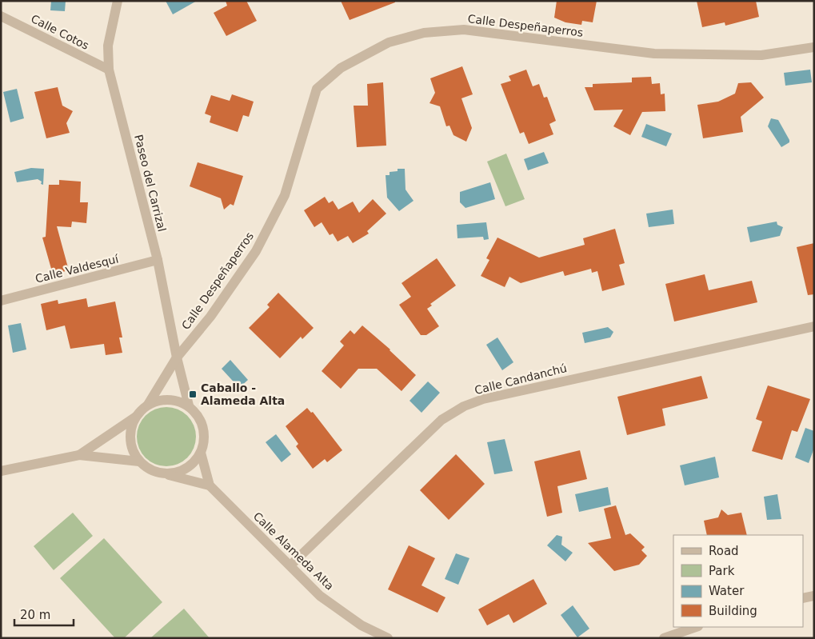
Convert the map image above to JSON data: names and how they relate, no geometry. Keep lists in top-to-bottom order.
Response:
{
  "streets": {
    "street": [
      "Calle Despeñaperros",
      "Calle Cotos",
      "Paseo del Carrizal",
      "Calle Valdesquí",
      "Calle Candanchú",
      "Calle Alameda Alta"
    ]
  },
  "crossings": [
    ["Calle Despeñaperros", "Paseo del Carrizal"],
    ["Calle Cotos", "Paseo del Carrizal"],
    ["Paseo del Carrizal", "Calle Valdesquí"],
    ["Paseo del Carrizal", "Calle Alameda Alta"],
    ["Calle Candanchú", "Calle Alameda Alta"]
  ],
  "places": {
    "transit": ["Caballo - Alameda Alta"]
  },
  "legend": [
    "Road",
    "Park",
    "Water",
    "Building"
  ],
  "scale_bar": "20 m"
}
